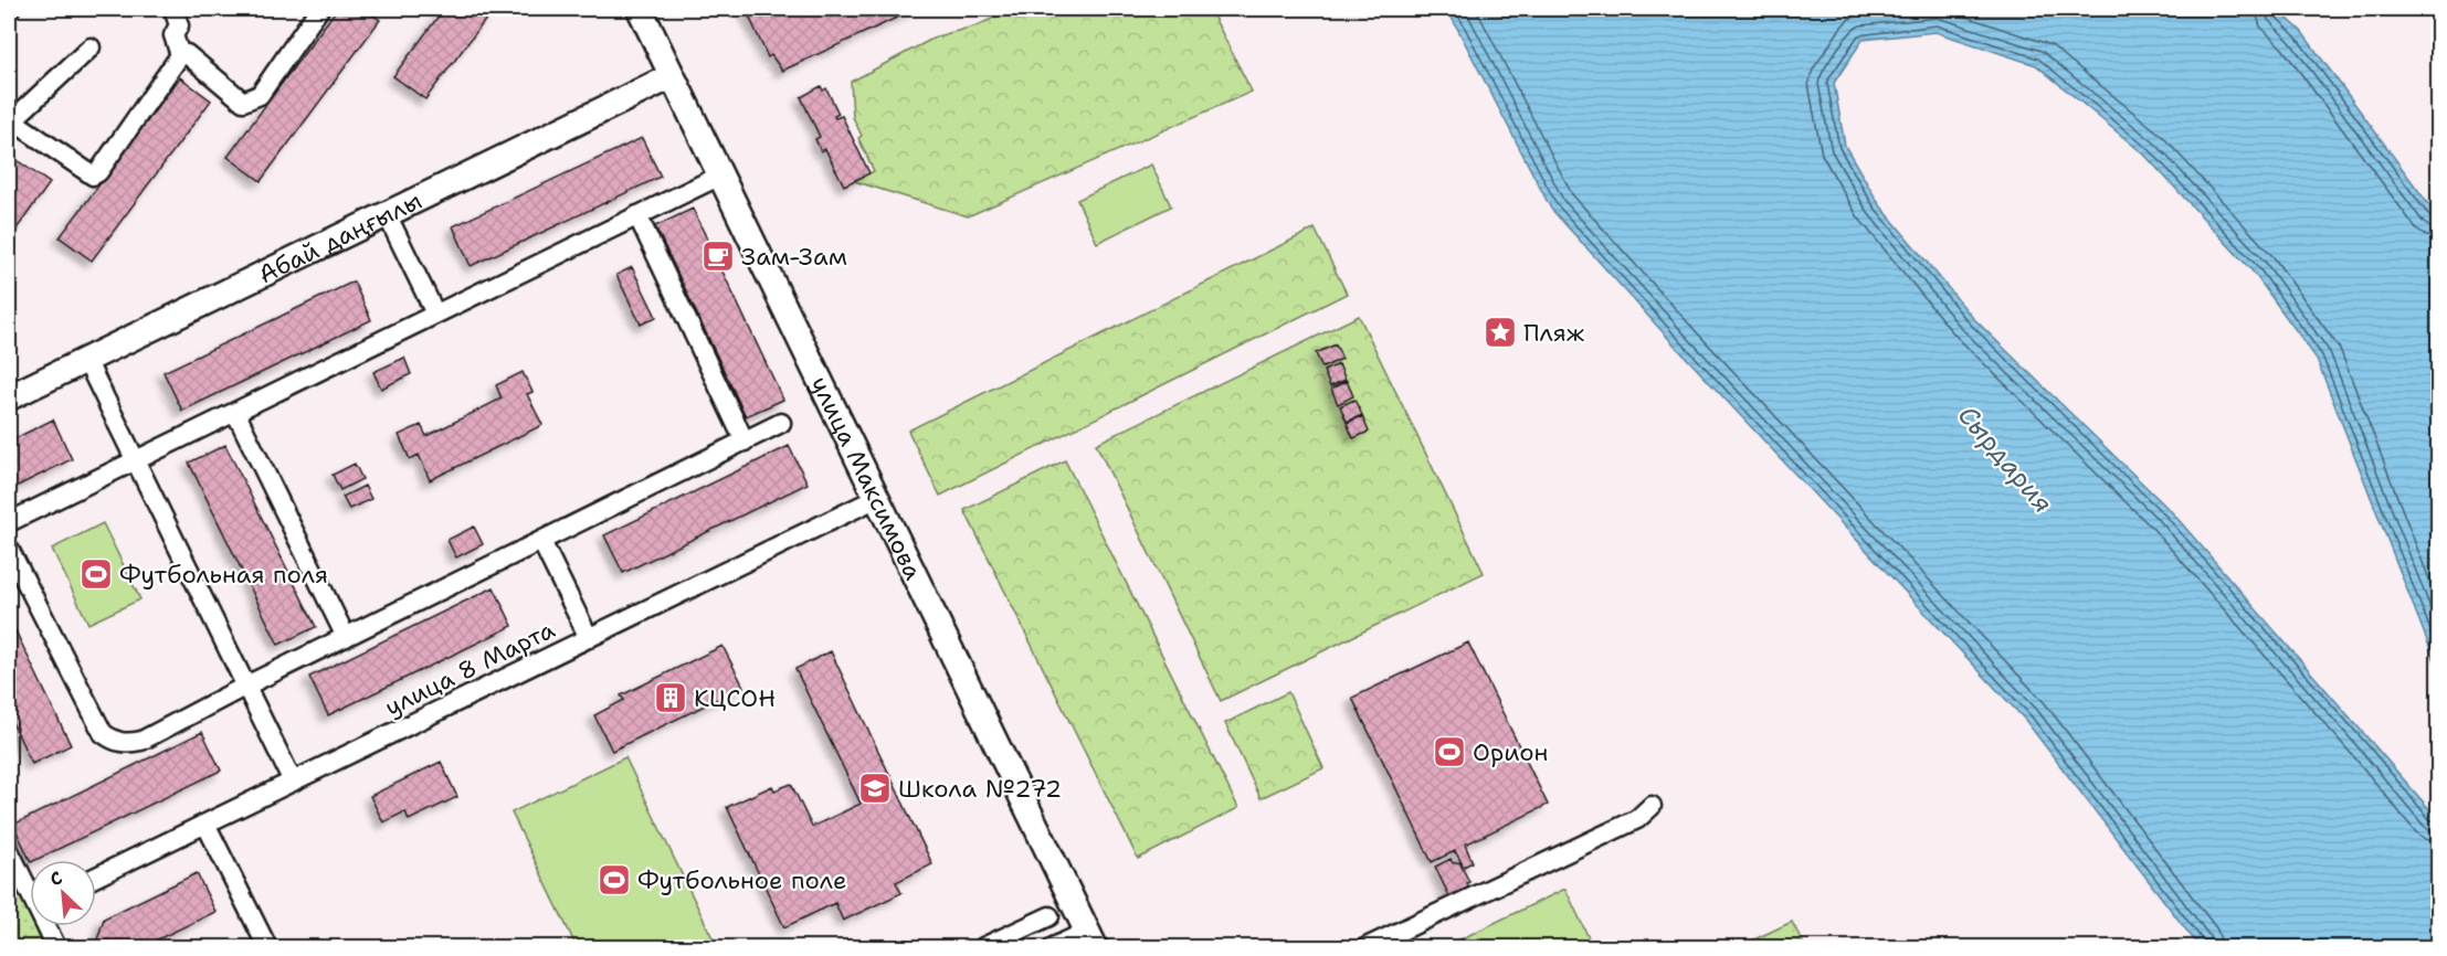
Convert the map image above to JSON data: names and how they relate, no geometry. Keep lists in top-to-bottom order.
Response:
{
  "streets": {
    "street": ["Абай даңғылы", "улица Максимова", "улица 8 Марта"]
  },
  "crossings": [
    ["Абай даңғылы", "улица Максимова"],
    ["улица Максимова", "улица 8 Марта"]
  ],
  "water": ["Сырдария"],
  "places": {
    "cafe": ["Зам-Зам"],
    "place": ["Пляж"],
    "sports": ["Футбольная поля", "Орион", "Футбольное поле"],
    "building": ["КЦСОН"],
    "school or university": ["Школа №272"]
  },
  "north": "top left"
}
